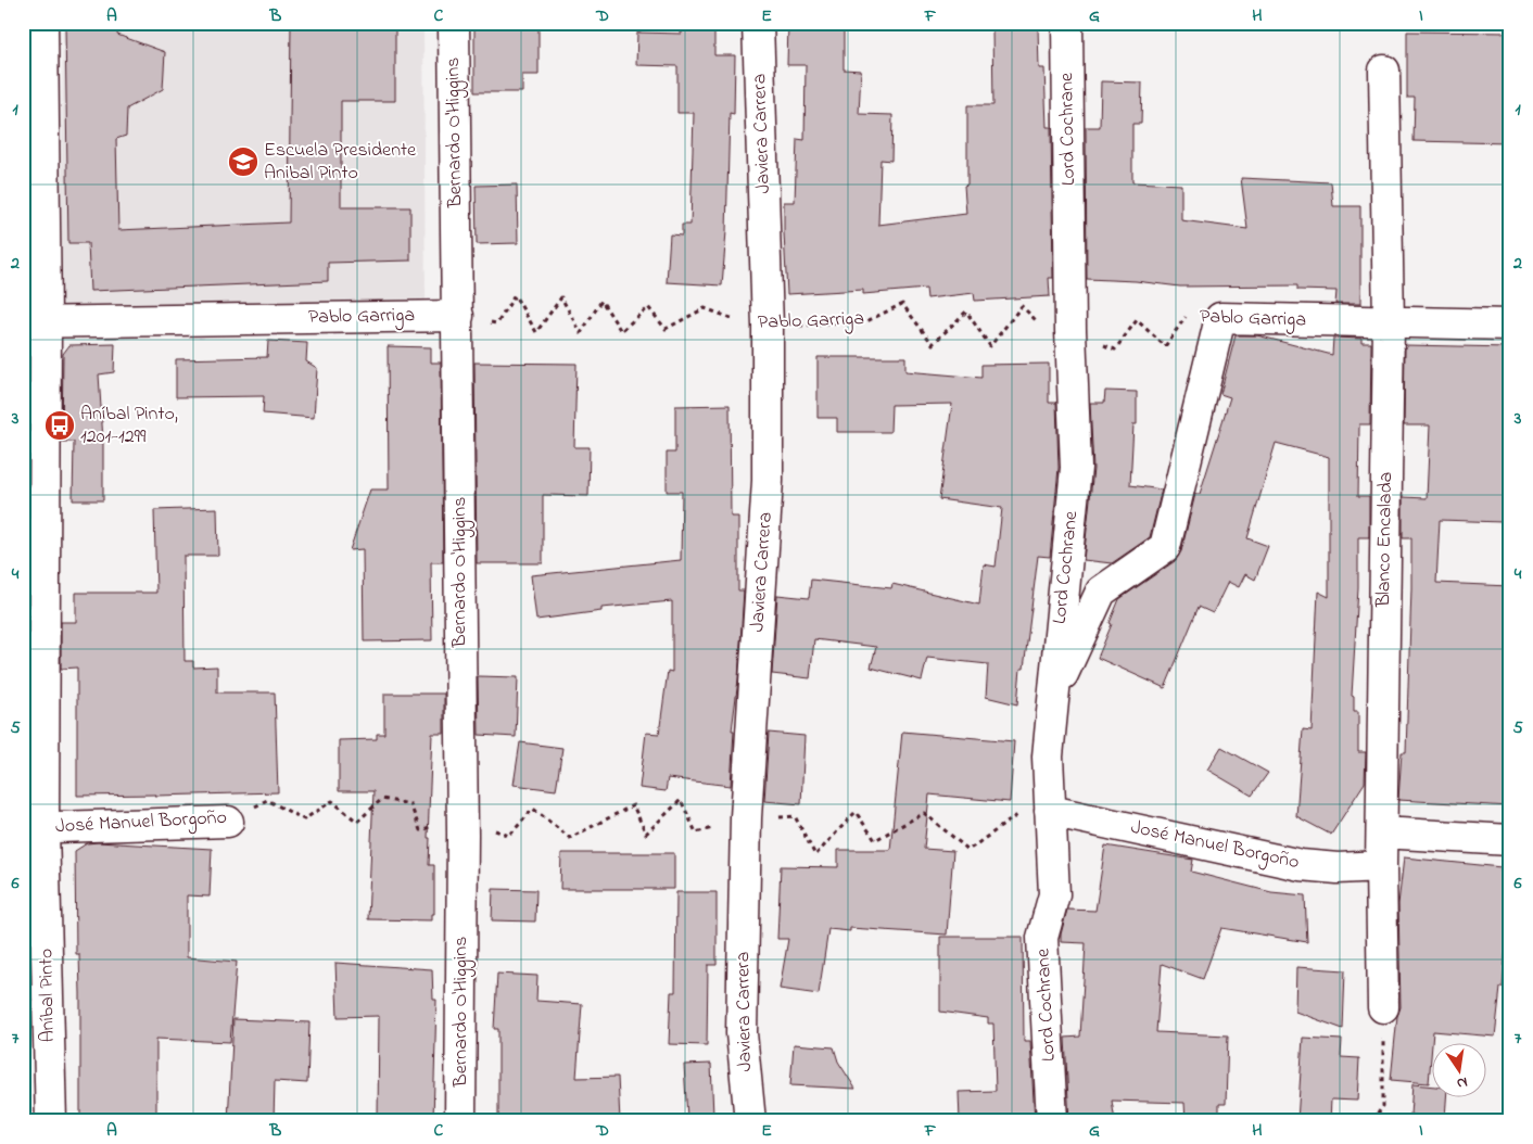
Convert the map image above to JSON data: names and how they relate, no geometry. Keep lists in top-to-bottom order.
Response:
{
  "streets": {
    "street": [
      "Lord Cochrane",
      "Bernardo O'Higgins",
      "Javiera Carrera",
      "Pablo Garriga",
      "Blanco Encalada",
      "José Manuel Borgoño",
      "Aníbal Pinto"
    ]
  },
  "crossings": [
    ["Lord Cochrane", "Pablo Garriga"],
    ["Lord Cochrane", "José Manuel Borgoño"],
    ["Bernardo O'Higgins", "Pablo Garriga"],
    ["Bernardo O'Higgins", "José Manuel Borgoño"],
    ["Javiera Carrera", "Pablo Garriga"],
    ["Pablo Garriga", "Blanco Encalada"],
    ["Pablo Garriga", "Aníbal Pinto"],
    ["Blanco Encalada", "José Manuel Borgoño"],
    ["José Manuel Borgoño", "Aníbal Pinto"]
  ],
  "places": {
    "school or university": ["Escuela Presidente Anibal Pinto"],
    "bus stop": ["Aníbal Pinto, 1201-1299"]
  },
  "north": "bottom",
  "grid": {
    "columns": [
      "A",
      "B",
      "C",
      "D",
      "E",
      "F",
      "G",
      "H",
      "I"
    ],
    "rows": [
      "1",
      "2",
      "3",
      "4",
      "5",
      "6",
      "7"
    ]
  }
}
